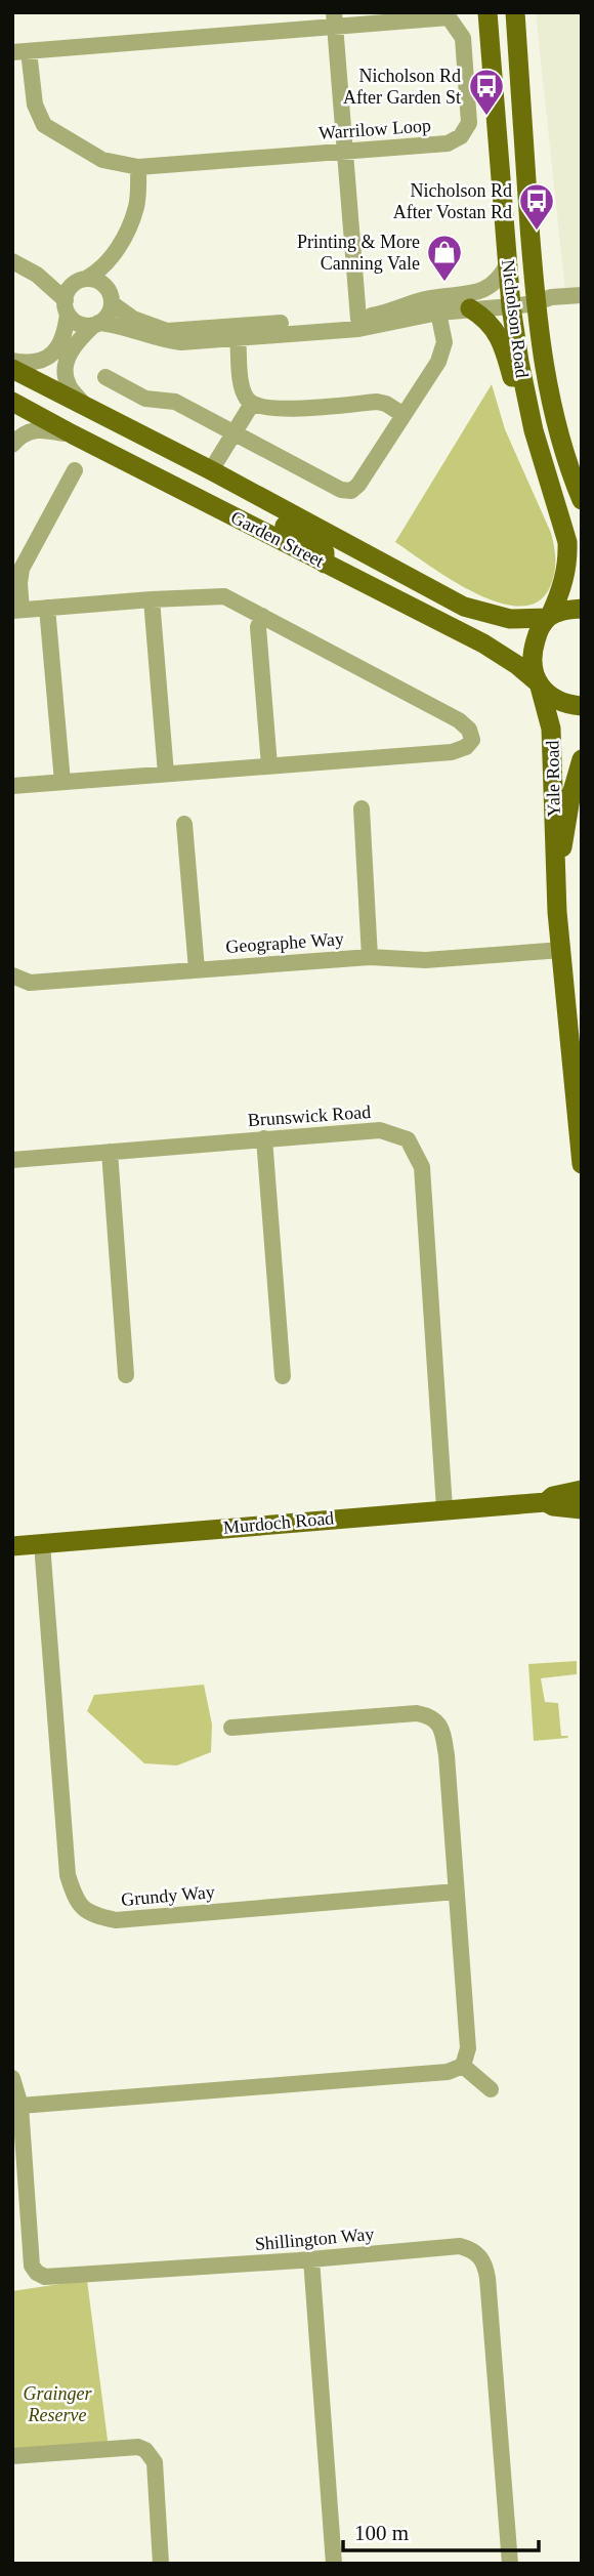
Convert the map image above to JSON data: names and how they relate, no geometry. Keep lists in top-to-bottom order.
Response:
{
  "streets": {
    "main road": [
      "Nicholson Road",
      "Garden Street",
      "Yale Road",
      "Murdoch Road"
    ],
    "street": [
      "Warrilow Loop",
      "Geographe Way",
      "Brunswick Road",
      "Grundy Way",
      "Shillington Way"
    ]
  },
  "crossings": [
    ["Nicholson Road", "Garden Street"],
    ["Nicholson Road", "Yale Road"],
    ["Garden Street", "Yale Road"],
    ["Yale Road", "Geographe Way"],
    ["Brunswick Road", "Murdoch Road"],
    ["Murdoch Road", "Grundy Way"]
  ],
  "parks": ["Grainger Reserve"],
  "places": {
    "bus stop": ["Nicholson Rd After Garden St", "Nicholson Rd After Vostan Rd"],
    "shop": ["Printing & More Canning Vale"]
  },
  "scale_bar": "100 m"
}
